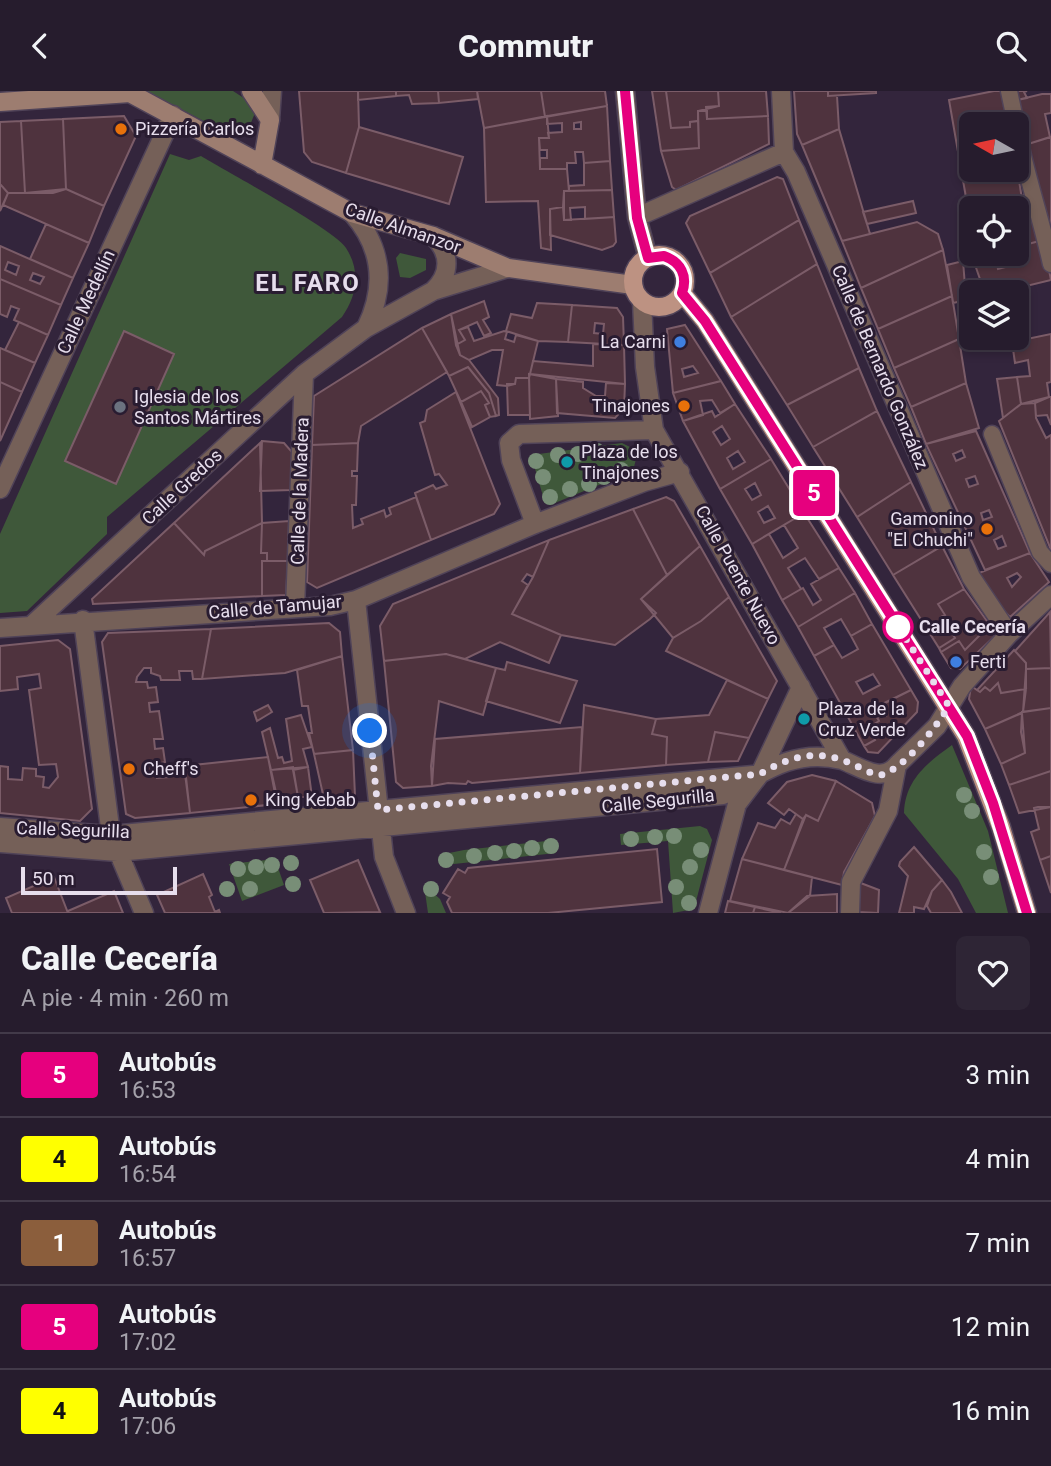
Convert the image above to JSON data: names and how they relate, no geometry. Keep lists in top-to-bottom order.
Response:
{
  "streets": {
    "main road": ["Calle Almanzor"],
    "street": [
      "Calle Medellín",
      "Calle de Bernardo González",
      "Calle Gredos",
      "Calle de la Madera",
      "Calle Puente Nuevo",
      "Calle de Tamujar",
      "Calle Segurilla"
    ]
  },
  "crossings": [
    ["Calle Almanzor", "Calle Medellín"],
    ["Calle Almanzor", "Calle Gredos"],
    ["Calle Almanzor", "Calle Puente Nuevo"],
    ["Calle Gredos", "Calle de la Madera"],
    ["Calle Gredos", "Calle de Tamujar"],
    ["Calle de la Madera", "Calle de Tamujar"]
  ],
  "districts": ["EL FARO"],
  "places": [
    "Pizzería Carlos",
    "La Carni",
    "Tinajones",
    "Iglesia de los Santos Mártires",
    "Plaza de los Tinajones",
    "Gamonino \"El Chuchi\"",
    "Calle Cecería",
    "Ferti",
    "Plaza de la Cruz Verde",
    "Cheff's",
    "King Kebab"
  ],
  "lines": ["bus line 5"],
  "scale_bar": "50 m",
  "north": "left",
  "page": {
    "header": "Commutr",
    "on_map": "5",
    "scale": "50 m",
    "heading": ["Calle Cecería", "A pie · 4 min · 260 m"],
    "list": [
      {
        "mark": "5",
        "name": "Autobús",
        "note": "16:53",
        "value": "3 min"
      },
      {
        "mark": "4",
        "name": "Autobús",
        "note": "16:54",
        "value": "4 min"
      },
      {
        "mark": "1",
        "name": "Autobús",
        "note": "16:57",
        "value": "7 min"
      },
      {
        "mark": "5",
        "name": "Autobús",
        "note": "17:02",
        "value": "12 min"
      },
      {
        "mark": "4",
        "name": "Autobús",
        "note": "17:06",
        "value": "16 min"
      }
    ]
  }
}
